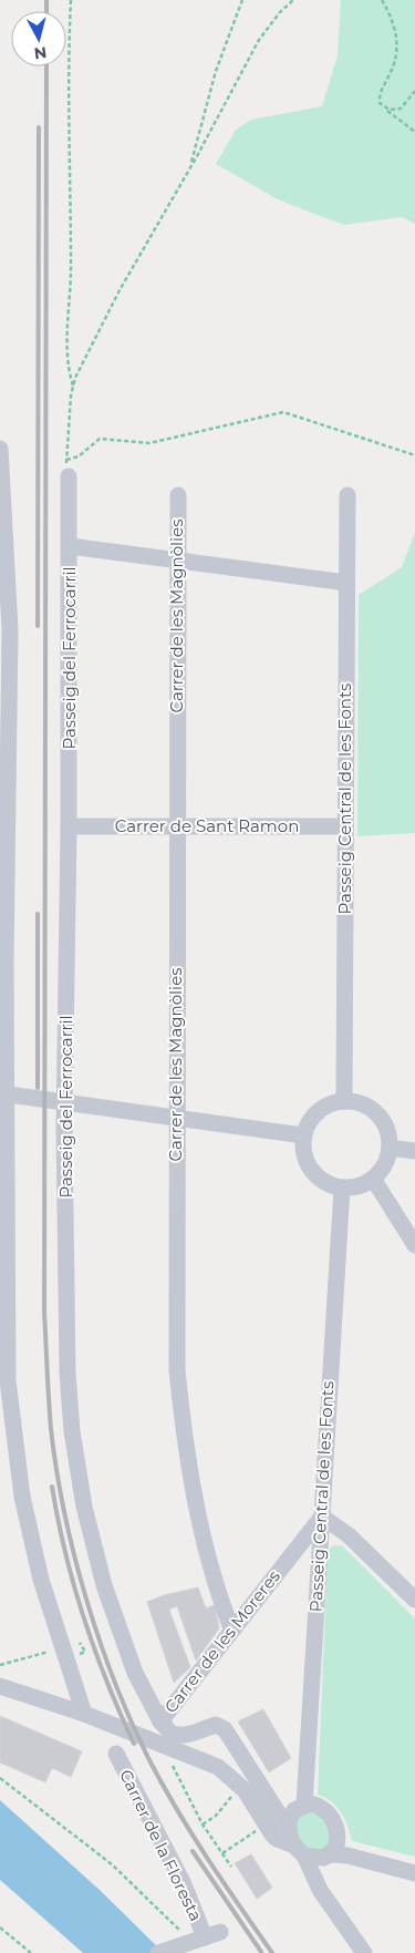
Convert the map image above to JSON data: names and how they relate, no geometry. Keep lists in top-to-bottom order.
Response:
{
  "streets": {
    "street": [
      "Carrer de les Magnòlies",
      "Passeig del Ferrocarril",
      "Passeig Central de les Fonts",
      "Carrer de Sant Ramon",
      "Carrer de les Moreres",
      "Carrer de la Floresta"
    ]
  },
  "crossings": [
    ["Carrer de les Magnòlies", "Carrer de Sant Ramon"],
    ["Carrer de les Magnòlies", "Carrer de les Moreres"],
    ["Passeig del Ferrocarril", "Carrer de Sant Ramon"],
    ["Passeig del Ferrocarril", "Carrer de les Moreres"],
    ["Passeig Central de les Fonts", "Carrer de Sant Ramon"],
    ["Passeig Central de les Fonts", "Carrer de les Moreres"]
  ],
  "north": "bottom"
}
